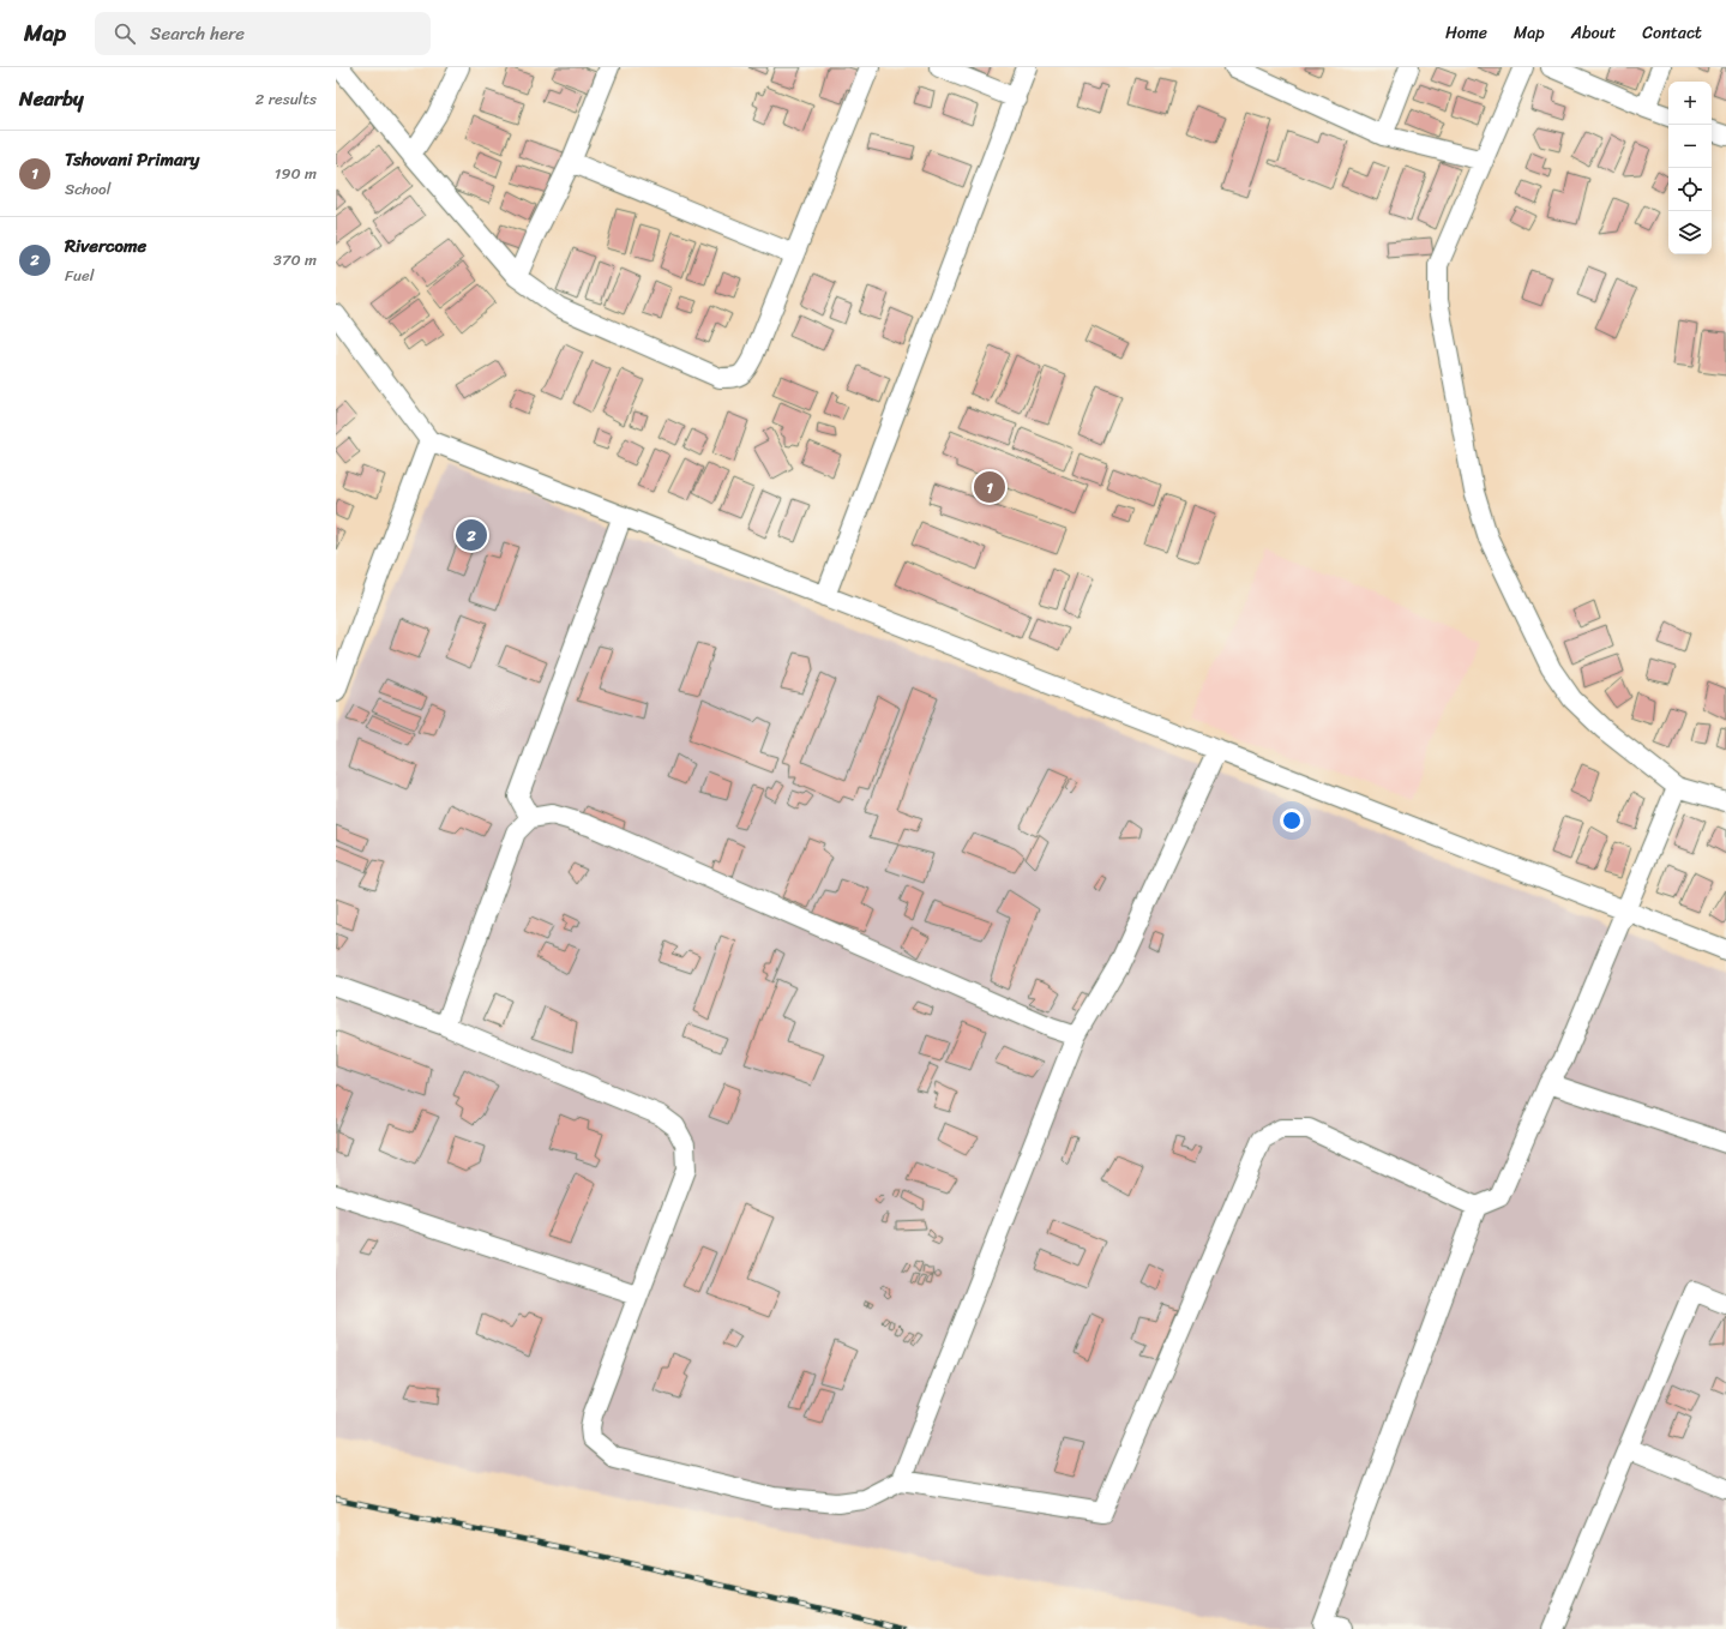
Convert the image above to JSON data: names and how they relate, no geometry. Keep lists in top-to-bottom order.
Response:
{
  "page": {
    "header": "Map",
    "search": "Search here",
    "nav": [
      "Home",
      "Map",
      "About",
      "Contact"
    ],
    "heading": ["Nearby", "2 results"],
    "map_buttons": ["+", "−"],
    "list": [
      {
        "mark": "1",
        "name": "Tshovani Primary",
        "note": "School",
        "value": "190 m"
      },
      {
        "mark": "2",
        "name": "Rivercome",
        "note": "Fuel",
        "value": "370 m"
      }
    ],
    "pins": ["1", "2"]
  }
}
